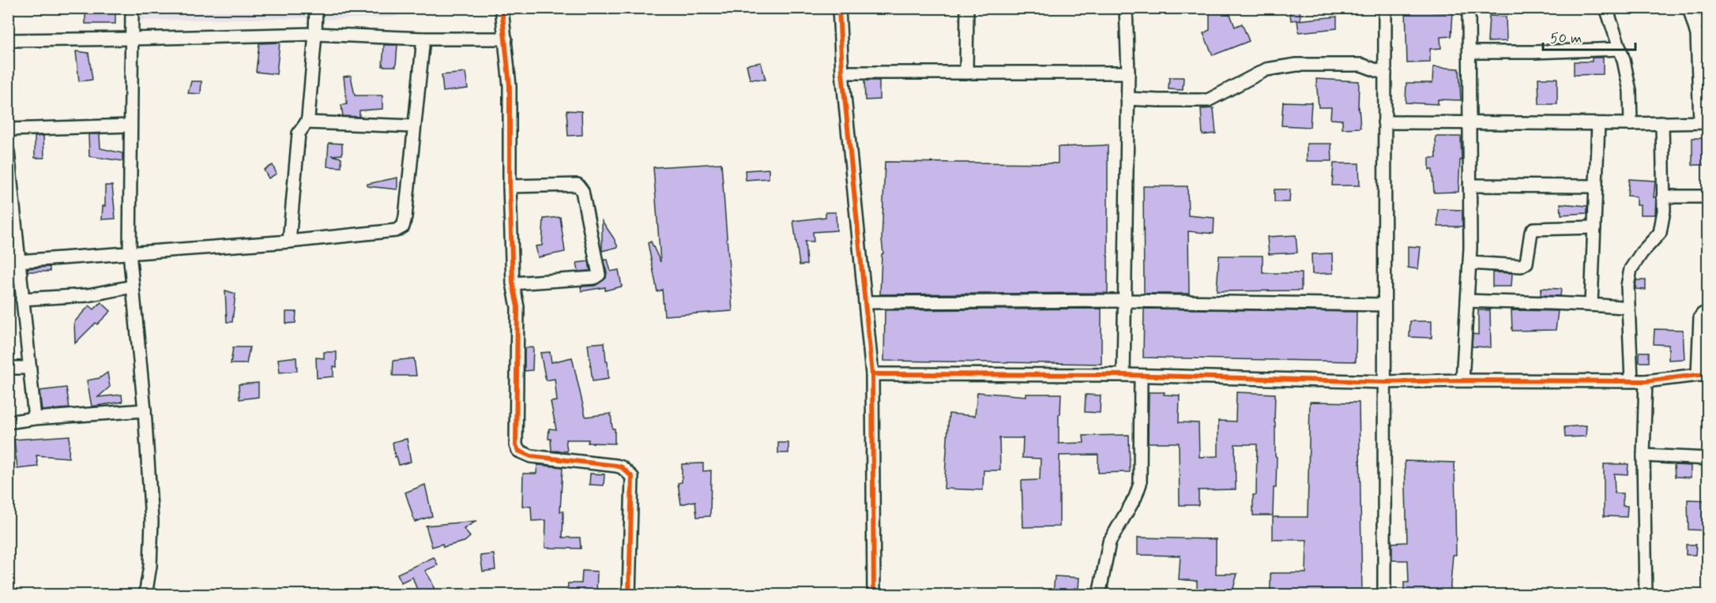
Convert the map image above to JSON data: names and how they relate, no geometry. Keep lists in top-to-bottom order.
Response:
{
  "scale_bar": "50 m"
}
